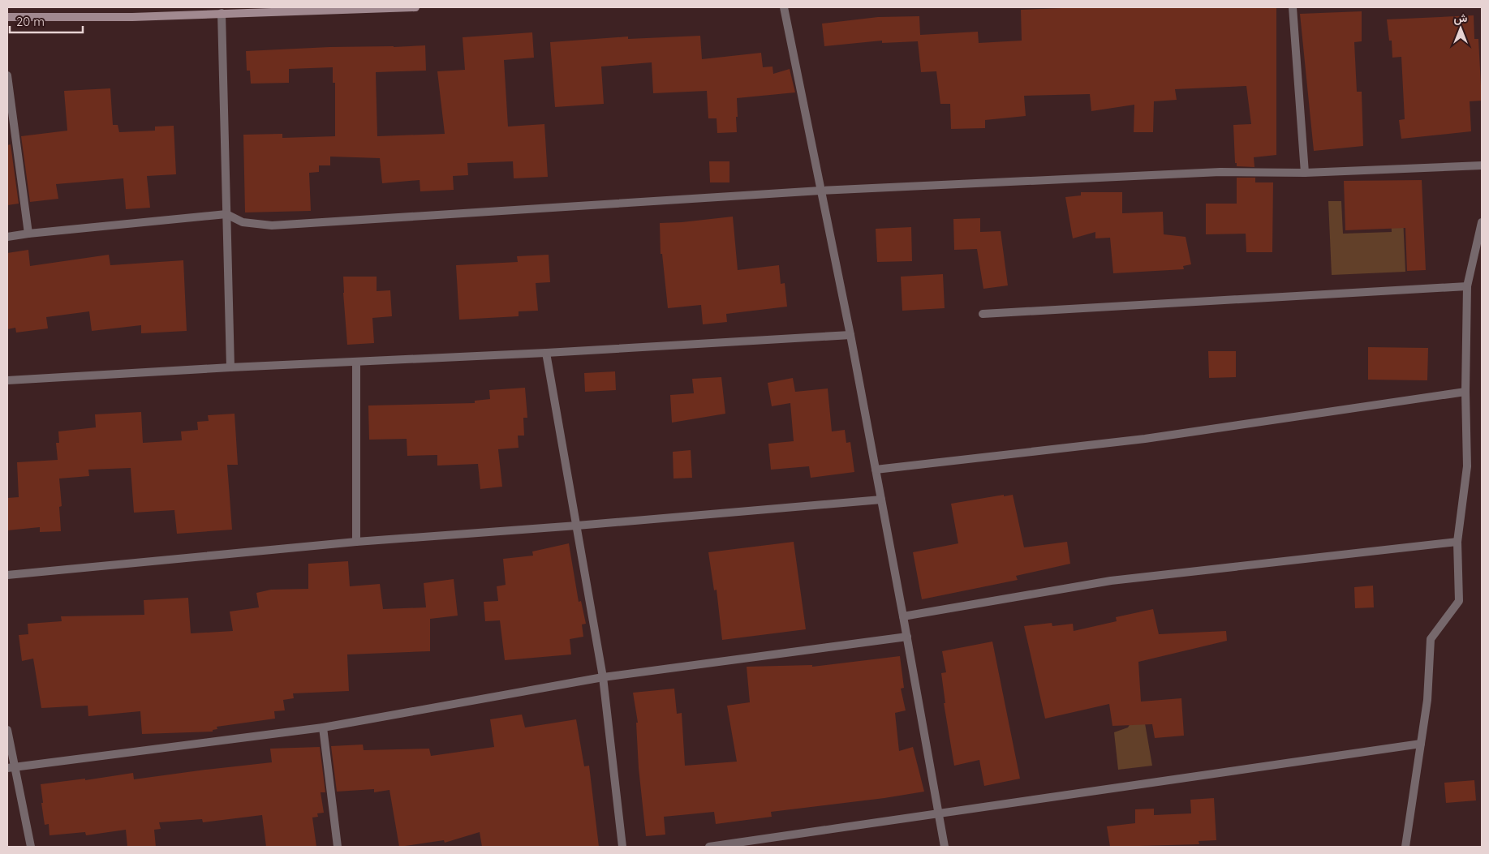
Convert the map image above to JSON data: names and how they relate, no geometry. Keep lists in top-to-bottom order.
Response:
{
  "scale_bar": "20 m",
  "north": "top"
}
